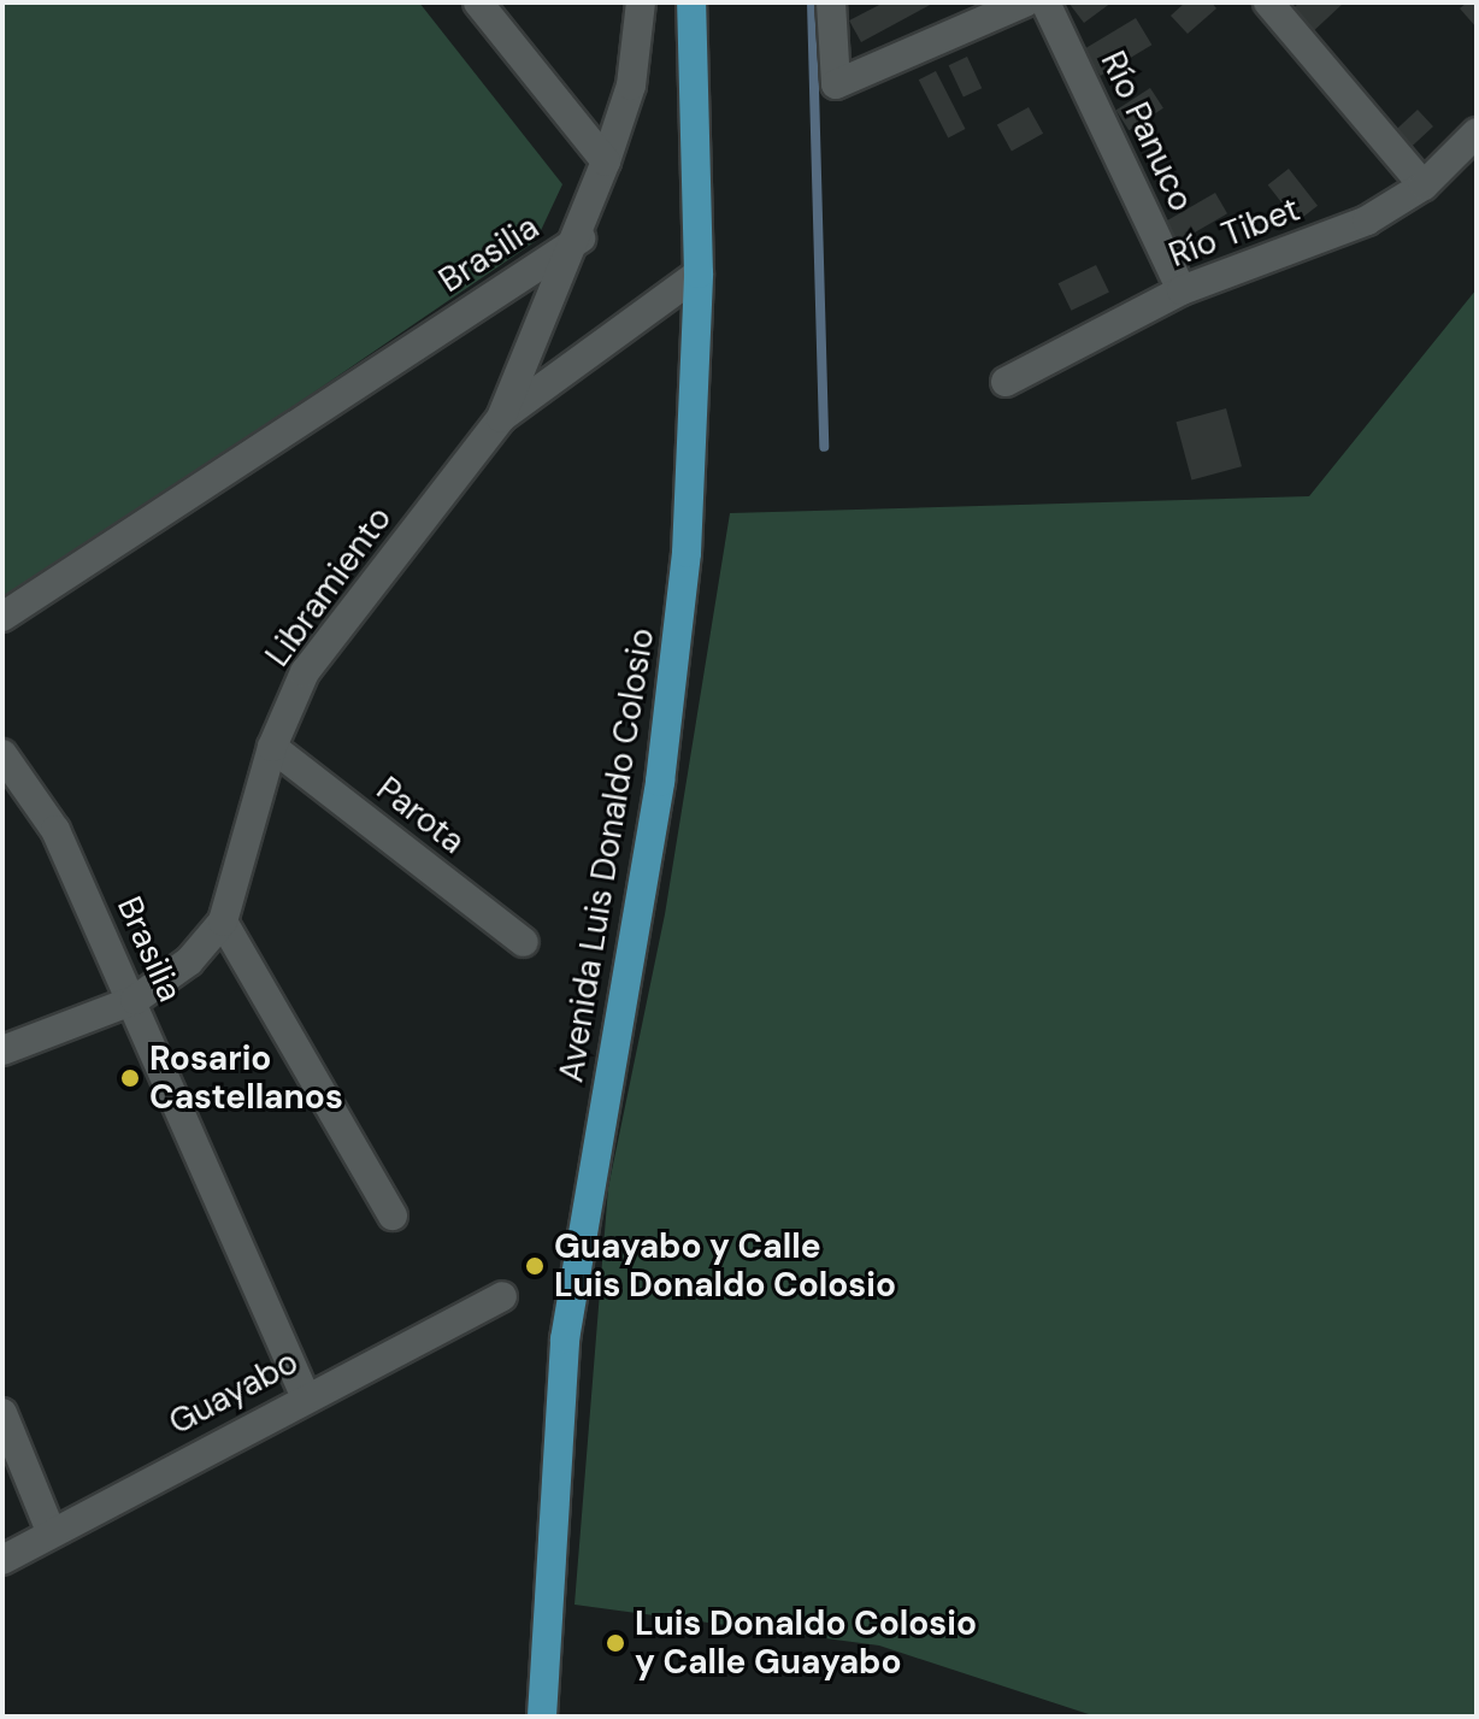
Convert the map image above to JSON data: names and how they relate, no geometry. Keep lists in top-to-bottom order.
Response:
{
  "streets": {
    "main road": ["Avenida Luis Donaldo Colosio"],
    "street": [
      "Río Panuco",
      "Río Tibet",
      "Brasilia",
      "Libramiento",
      "Parota",
      "Guayabo"
    ]
  },
  "crossings": [
    ["Río Panuco", "Río Tibet"],
    ["Brasilia", "Libramiento"],
    ["Brasilia", "Guayabo"],
    ["Libramiento", "Parota"]
  ],
  "places": ["Rosario Castellanos", "Guayabo y Calle Luis Donaldo Colosio", "Luis Donaldo Colosio y Calle Guayabo"]
}
